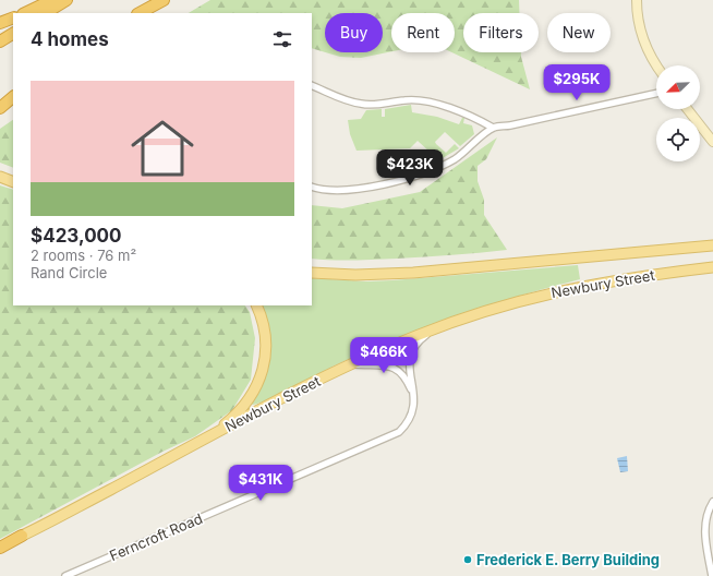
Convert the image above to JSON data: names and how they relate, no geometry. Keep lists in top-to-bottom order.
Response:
{
  "streets": {
    "main road": ["Newbury Street"],
    "street": ["Ferncroft Road"]
  },
  "crossings": [
    ["Newbury Street", "Ferncroft Road"]
  ],
  "places": ["Frederick E. Berry Building"],
  "north": "bottom left",
  "page": {
    "chip": [
      "Buy",
      "Rent",
      "Filters",
      "New"
    ],
    "heading": "4 homes",
    "price": [
      "$295K",
      "$423K",
      "$466K",
      "$431K"
    ],
    "list": [
      {
        "name": "$423,000",
        "note": "2 rooms · 76 m² · Rand Circle"
      }
    ]
  }
}
